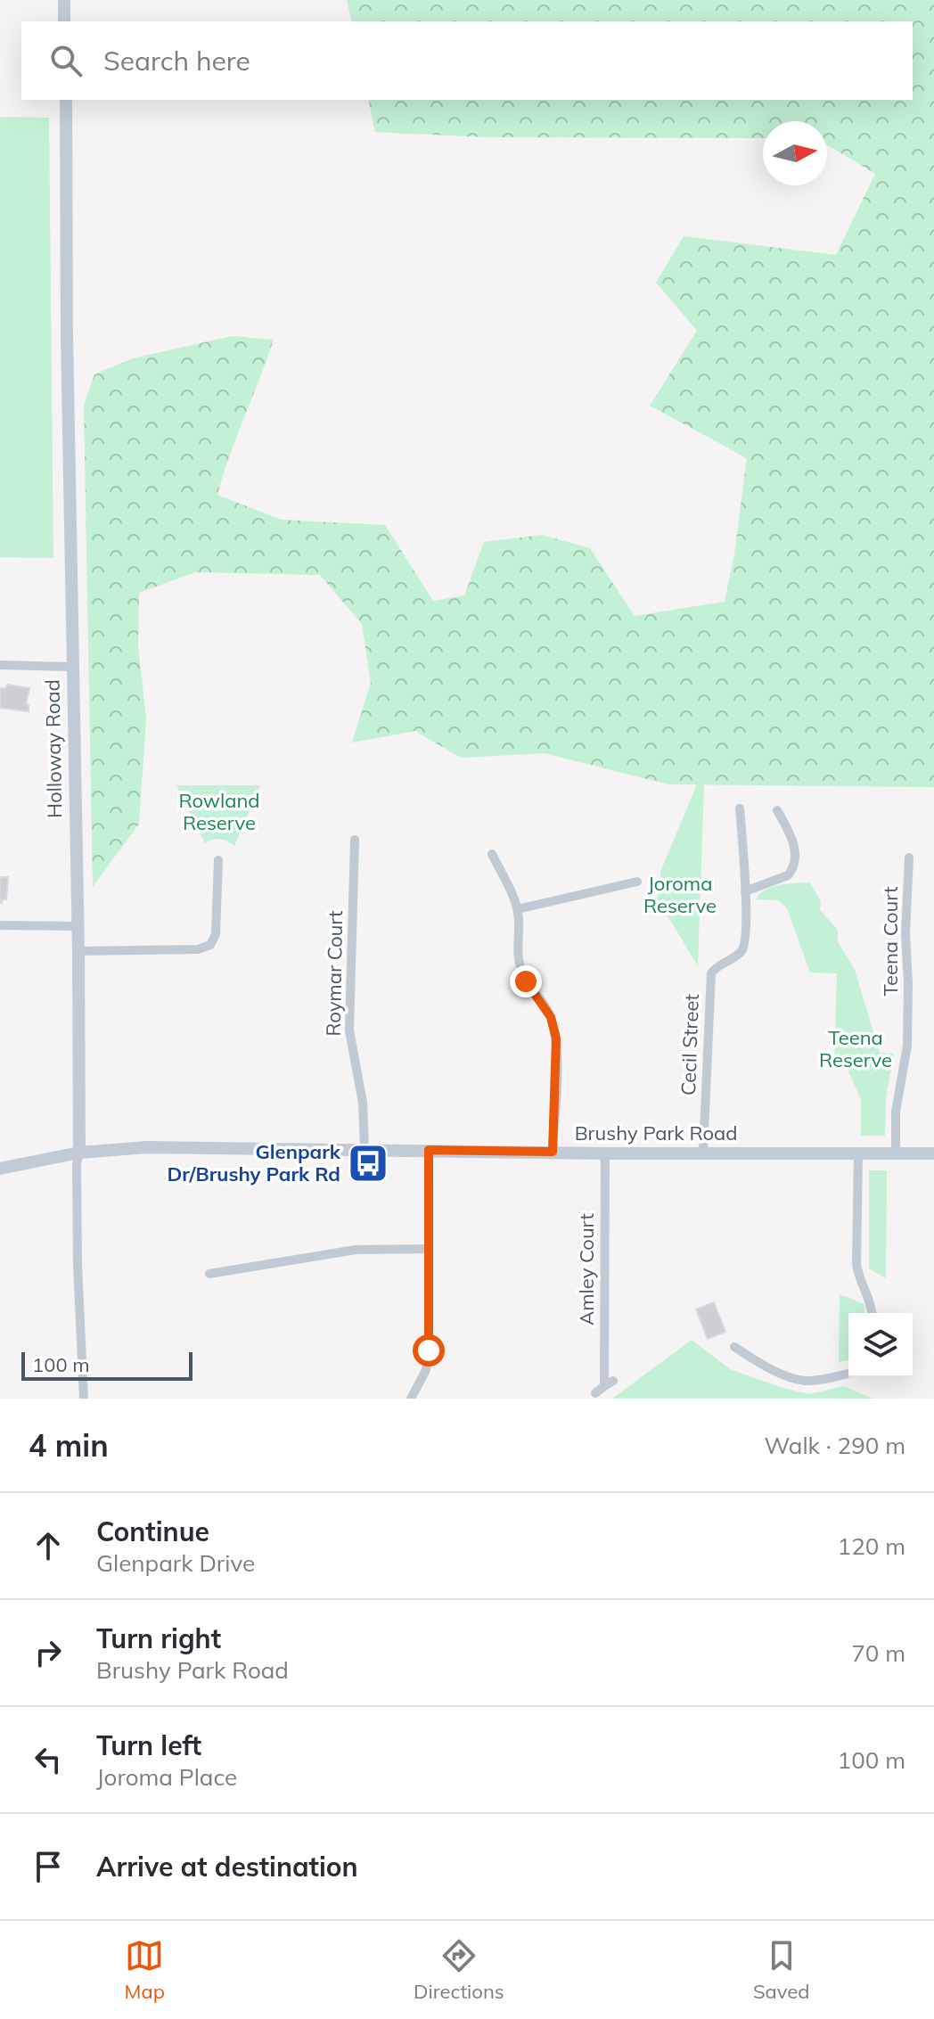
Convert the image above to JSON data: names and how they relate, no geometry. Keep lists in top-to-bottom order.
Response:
{
  "streets": {
    "main road": ["Holloway Road", "Brushy Park Road"],
    "street": [
      "Teena Court",
      "Roymar Court",
      "Cecil Street",
      "Amley Court"
    ]
  },
  "crossings": [
    ["Holloway Road", "Brushy Park Road"],
    ["Teena Court", "Brushy Park Road"],
    ["Roymar Court", "Brushy Park Road"],
    ["Cecil Street", "Brushy Park Road"],
    ["Brushy Park Road", "Amley Court"]
  ],
  "parks": ["Rowland Reserve", "Joroma Reserve", "Teena Reserve"],
  "places": {
    "bus stop": ["Glenpark Dr/Brushy Park Rd"]
  },
  "scale_bar": "100 m",
  "north": "right",
  "page": {
    "search": "Search here",
    "scale": "100 m",
    "heading": ["4 min", "Walk · 290 m"],
    "list": [
      ["Continue", "Glenpark Drive", "120 m"],
      ["Turn right", "Brushy Park Road", "70 m"],
      ["Turn left", "Joroma Place", "100 m"],
      "Arrive at destination"
    ],
    "nav": ["Map", "Directions", "Saved"]
  }
}
